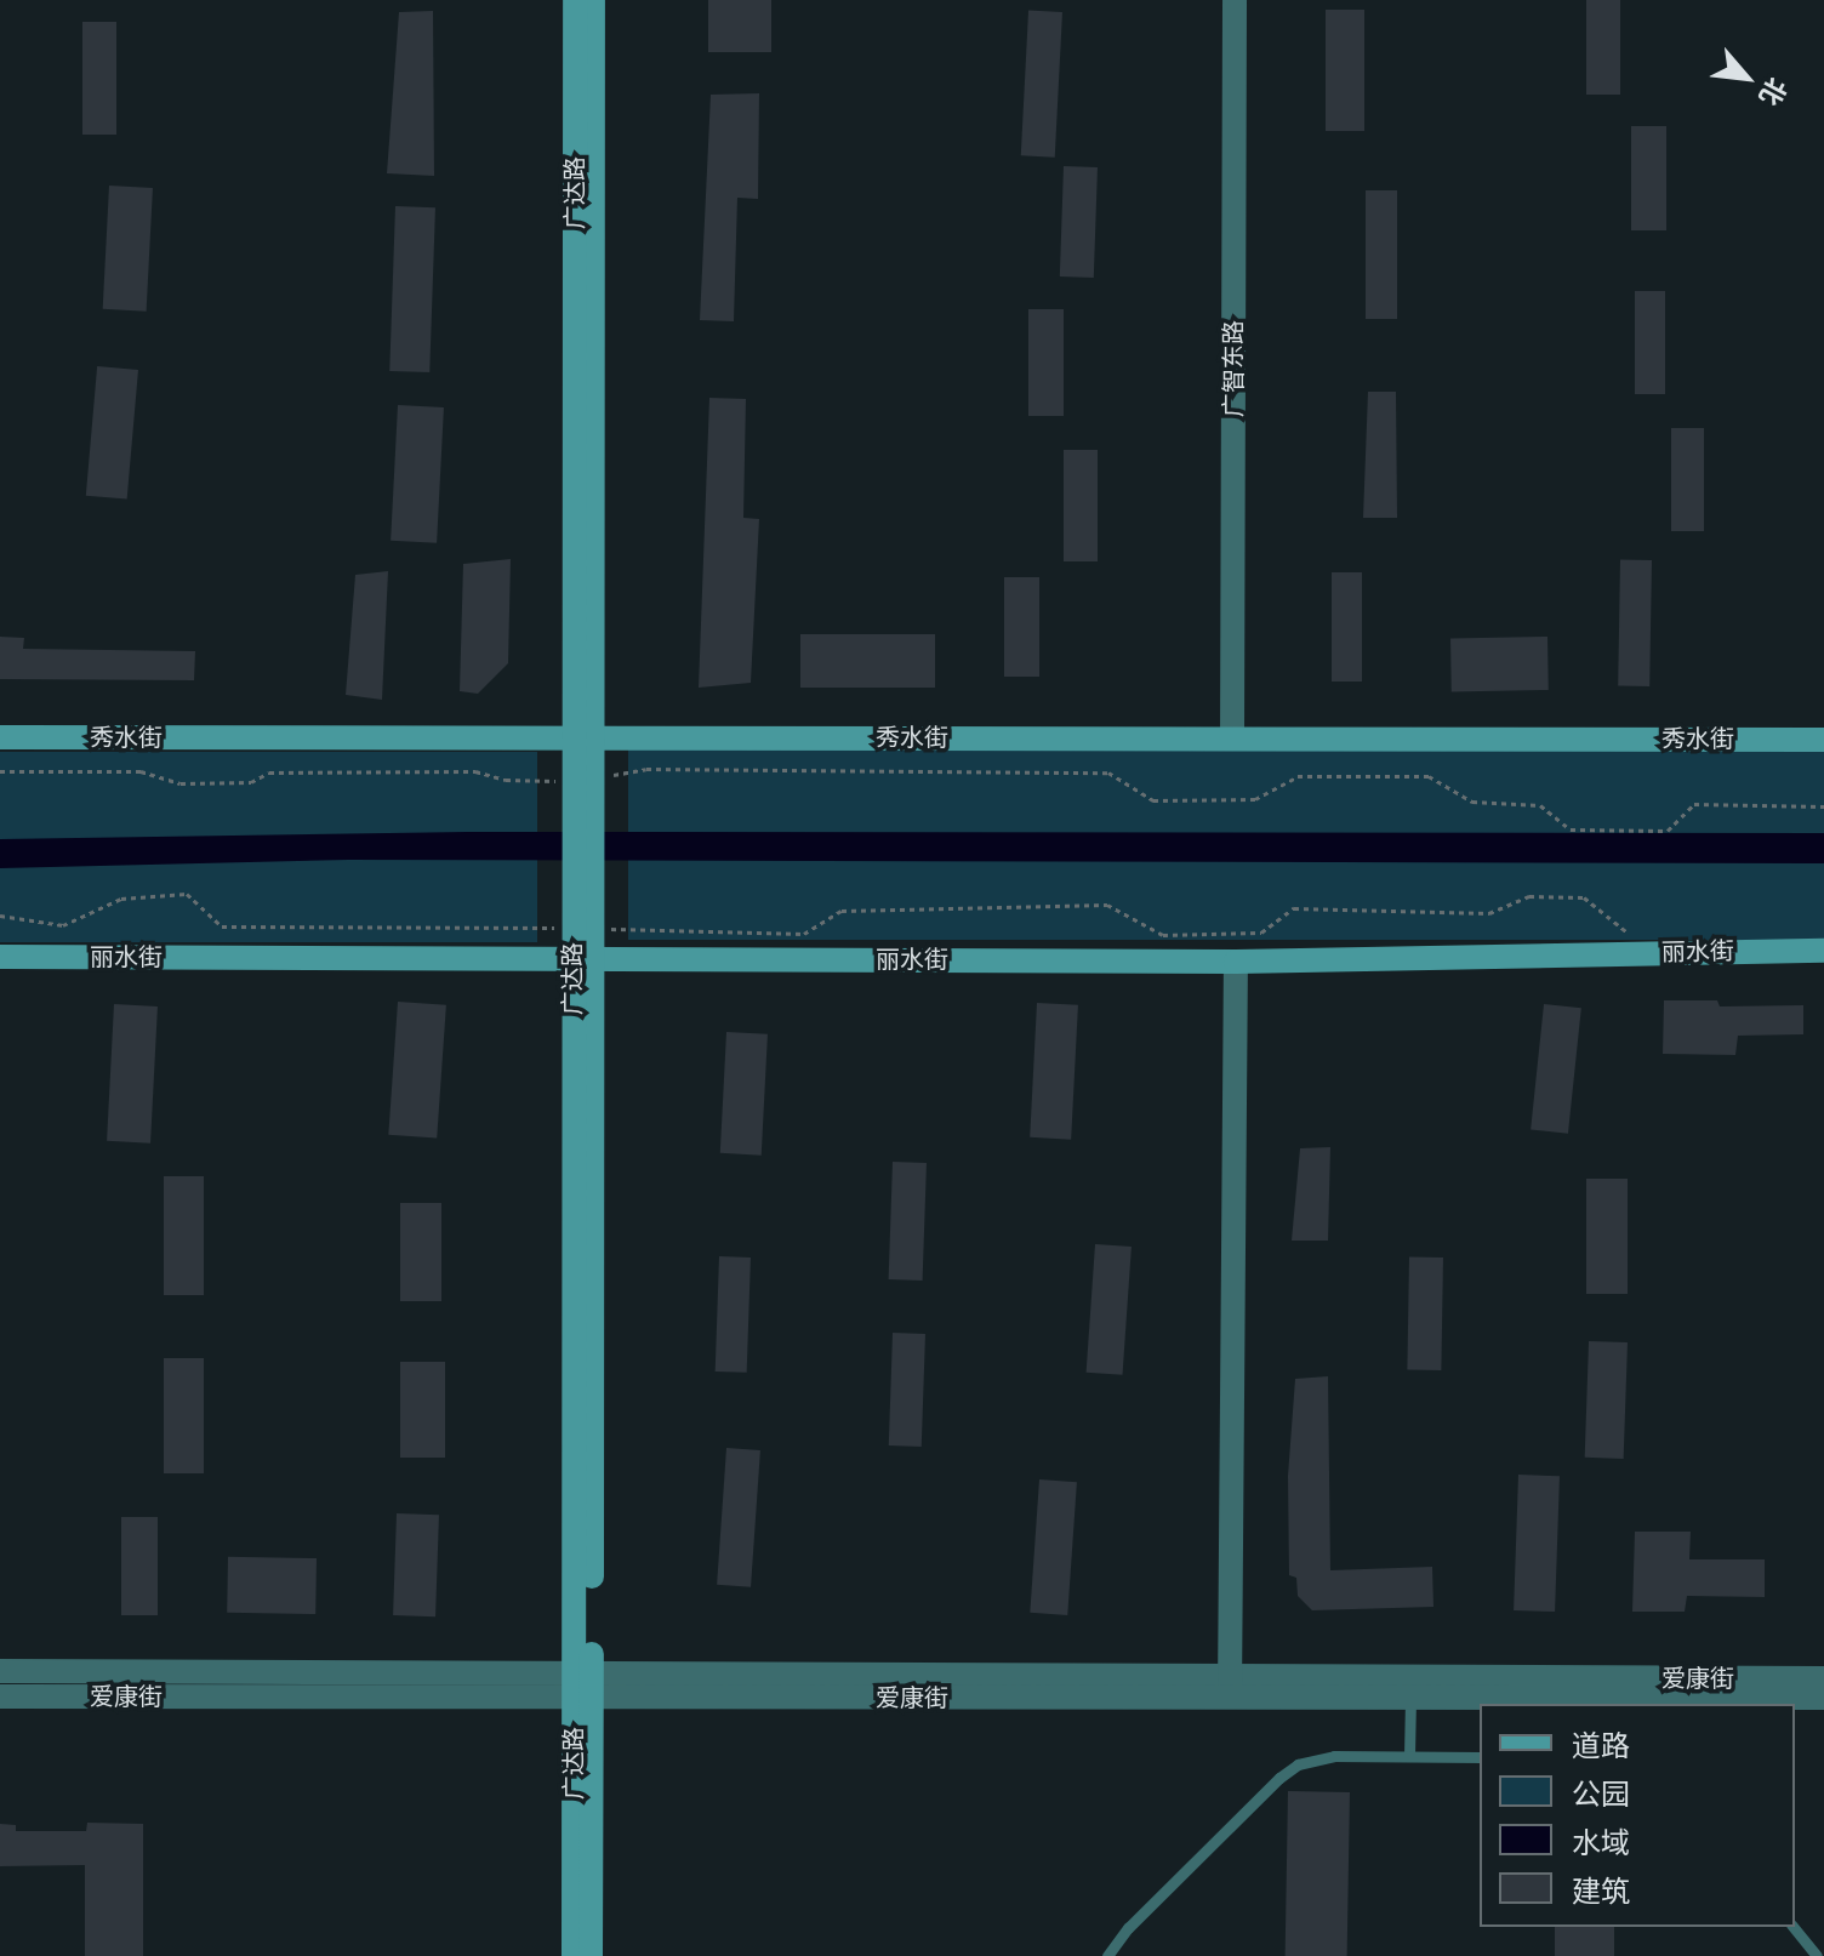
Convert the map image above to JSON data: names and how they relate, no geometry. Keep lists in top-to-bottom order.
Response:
{
  "streets": {
    "main road": ["广达路", "秀水街", "丽水街"],
    "street": ["广智东路", "爱康街"]
  },
  "crossings": [
    ["广达路", "秀水街"],
    ["广达路", "丽水街"],
    ["广达路", "爱康街"],
    ["广智东路", "秀水街"]
  ],
  "legend": [
    "道路",
    "公园",
    "水域",
    "建筑"
  ],
  "north": "bottom right"
}
